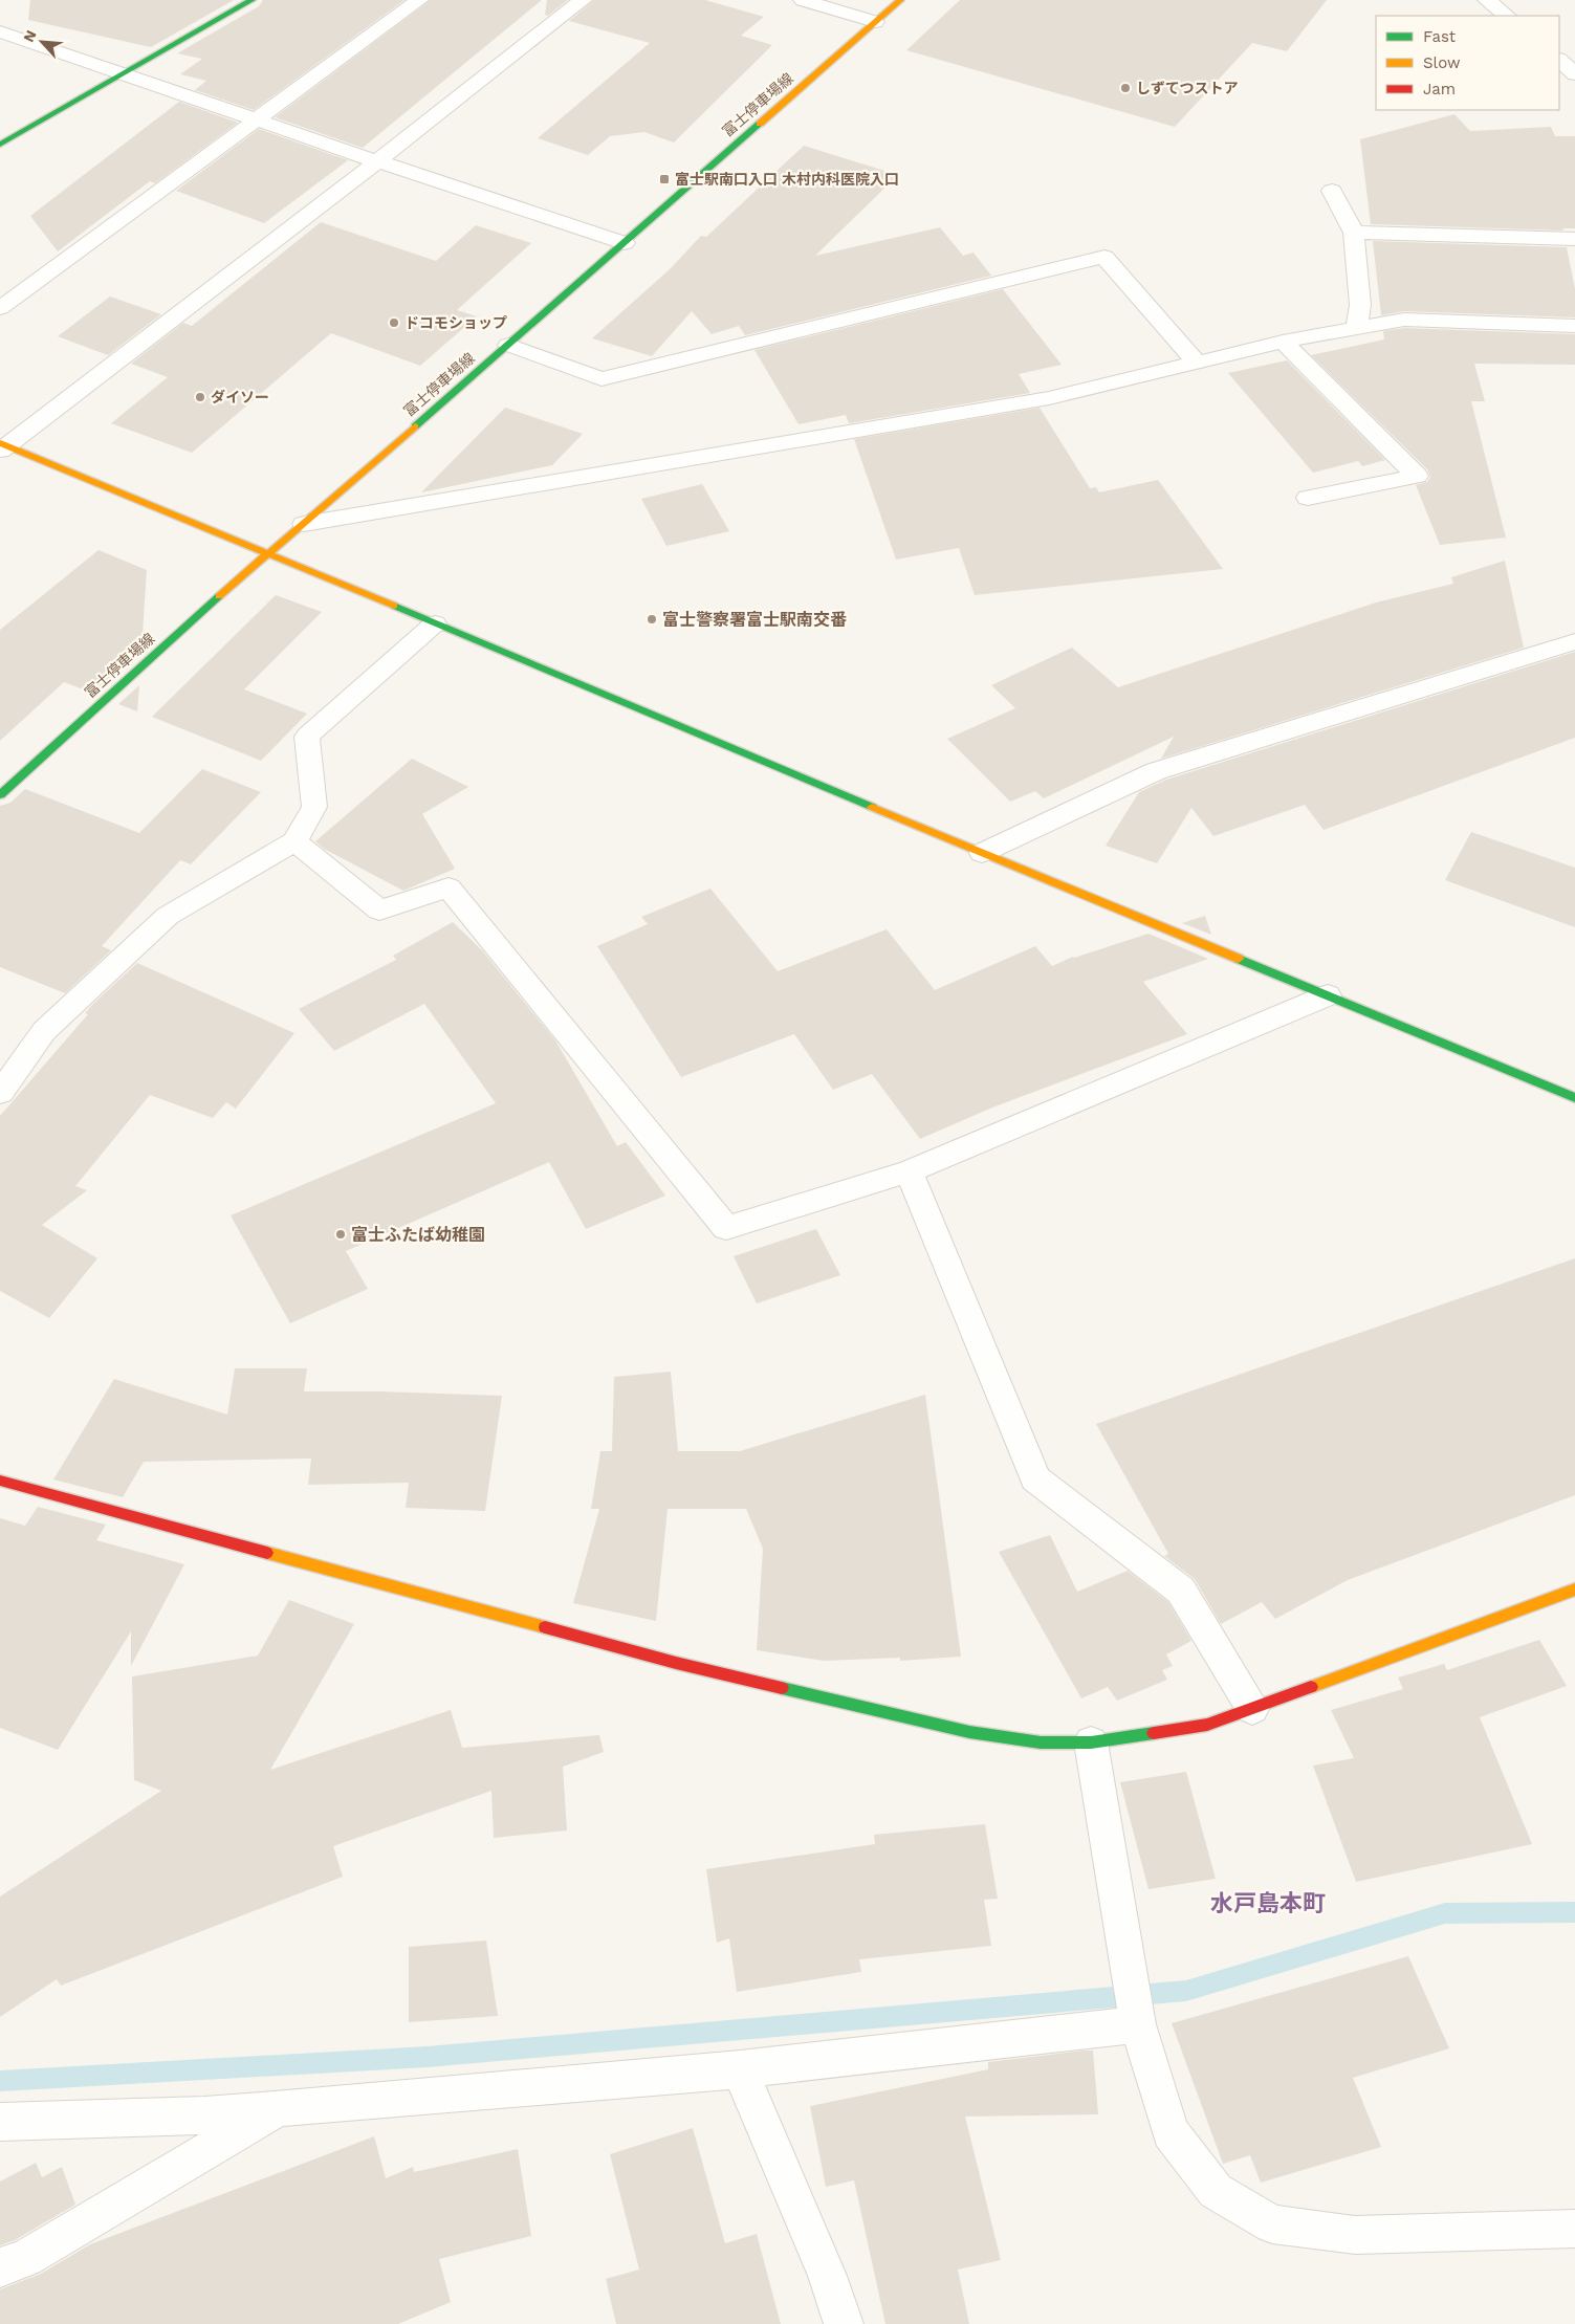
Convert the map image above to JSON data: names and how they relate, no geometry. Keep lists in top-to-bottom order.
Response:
{
  "streets": {
    "street": ["富士停車場線"]
  },
  "districts": ["水戸島本町"],
  "places": {
    "other": [
      "しずてつストア",
      "ドコモショップ",
      "ダイソー",
      "富士警察署富士駅南交番",
      "富士ふたば幼稚園"
    ],
    "transit": ["富士駅南口入口 木村内科医院入口"]
  },
  "legend": ["Fast", "Slow", "Jam"],
  "north": "top left"
}
